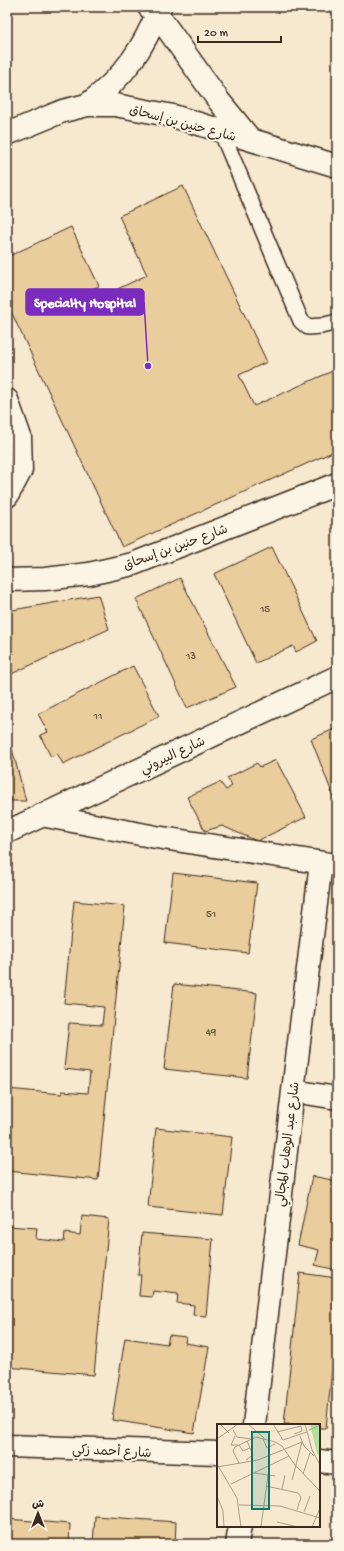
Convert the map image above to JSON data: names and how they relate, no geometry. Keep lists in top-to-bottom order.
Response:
{
  "streets": {
    "street": [
      "شارع حنين بن إسحاق",
      "شارع البيروني",
      "شارع عبد الوهاب المجالي",
      "شارع أحمد زكي"
    ]
  },
  "places": ["Specialty Hospital"],
  "house_numbers": [
    "15",
    "13",
    "11",
    "51",
    "49"
  ],
  "scale_bar": "20 m",
  "north": "top"
}
